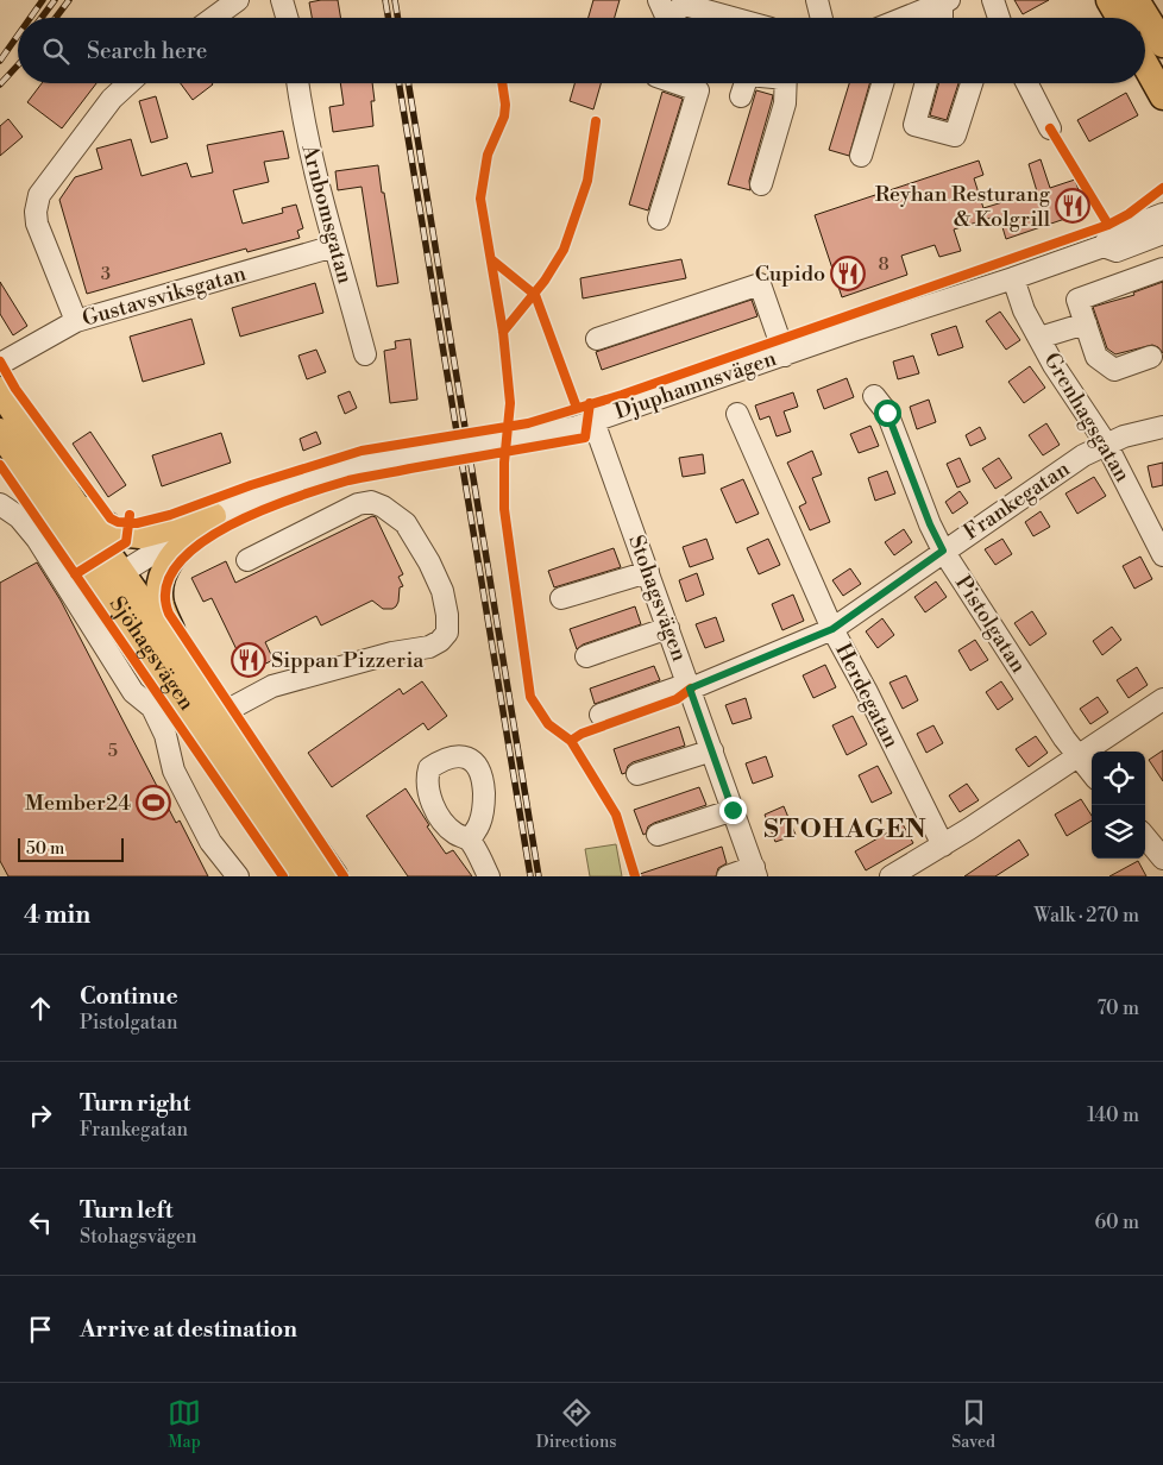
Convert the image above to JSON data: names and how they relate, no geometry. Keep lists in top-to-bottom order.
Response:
{
  "streets": {
    "main road": ["Sjöhagsvägen"],
    "street": [
      "Arnbomsgatan",
      "Gustavsviksgatan",
      "Djuphamnsvägen",
      "Grenhagsgatan",
      "Frankegatan",
      "Stohagsvägen",
      "Pistolgatan",
      "Herdegatan"
    ]
  },
  "crossings": [
    ["Arnbomsgatan", "Gustavsviksgatan"],
    ["Djuphamnsvägen", "Grenhagsgatan"],
    ["Djuphamnsvägen", "Stohagsvägen"],
    ["Djuphamnsvägen", "Sjöhagsvägen"],
    ["Grenhagsgatan", "Frankegatan"],
    ["Frankegatan", "Stohagsvägen"],
    ["Frankegatan", "Pistolgatan"],
    ["Frankegatan", "Herdegatan"]
  ],
  "districts": ["STOHAGEN"],
  "places": {
    "restaurant": ["Reyhan Resturang & Kolgrill", "Cupido", "Sippan Pizzeria"],
    "sports": ["Member24"]
  },
  "house_numbers": ["8", "3", "5"],
  "scale_bar": "50 m",
  "page": {
    "search": "Search here",
    "scale": "50 m",
    "heading": ["4 min", "Walk · 270 m"],
    "list": [
      ["Continue", "Pistolgatan", "70 m"],
      ["Turn right", "Frankegatan", "140 m"],
      ["Turn left", "Stohagsvägen", "60 m"],
      "Arrive at destination"
    ],
    "nav": ["Map", "Directions", "Saved"]
  }
}
